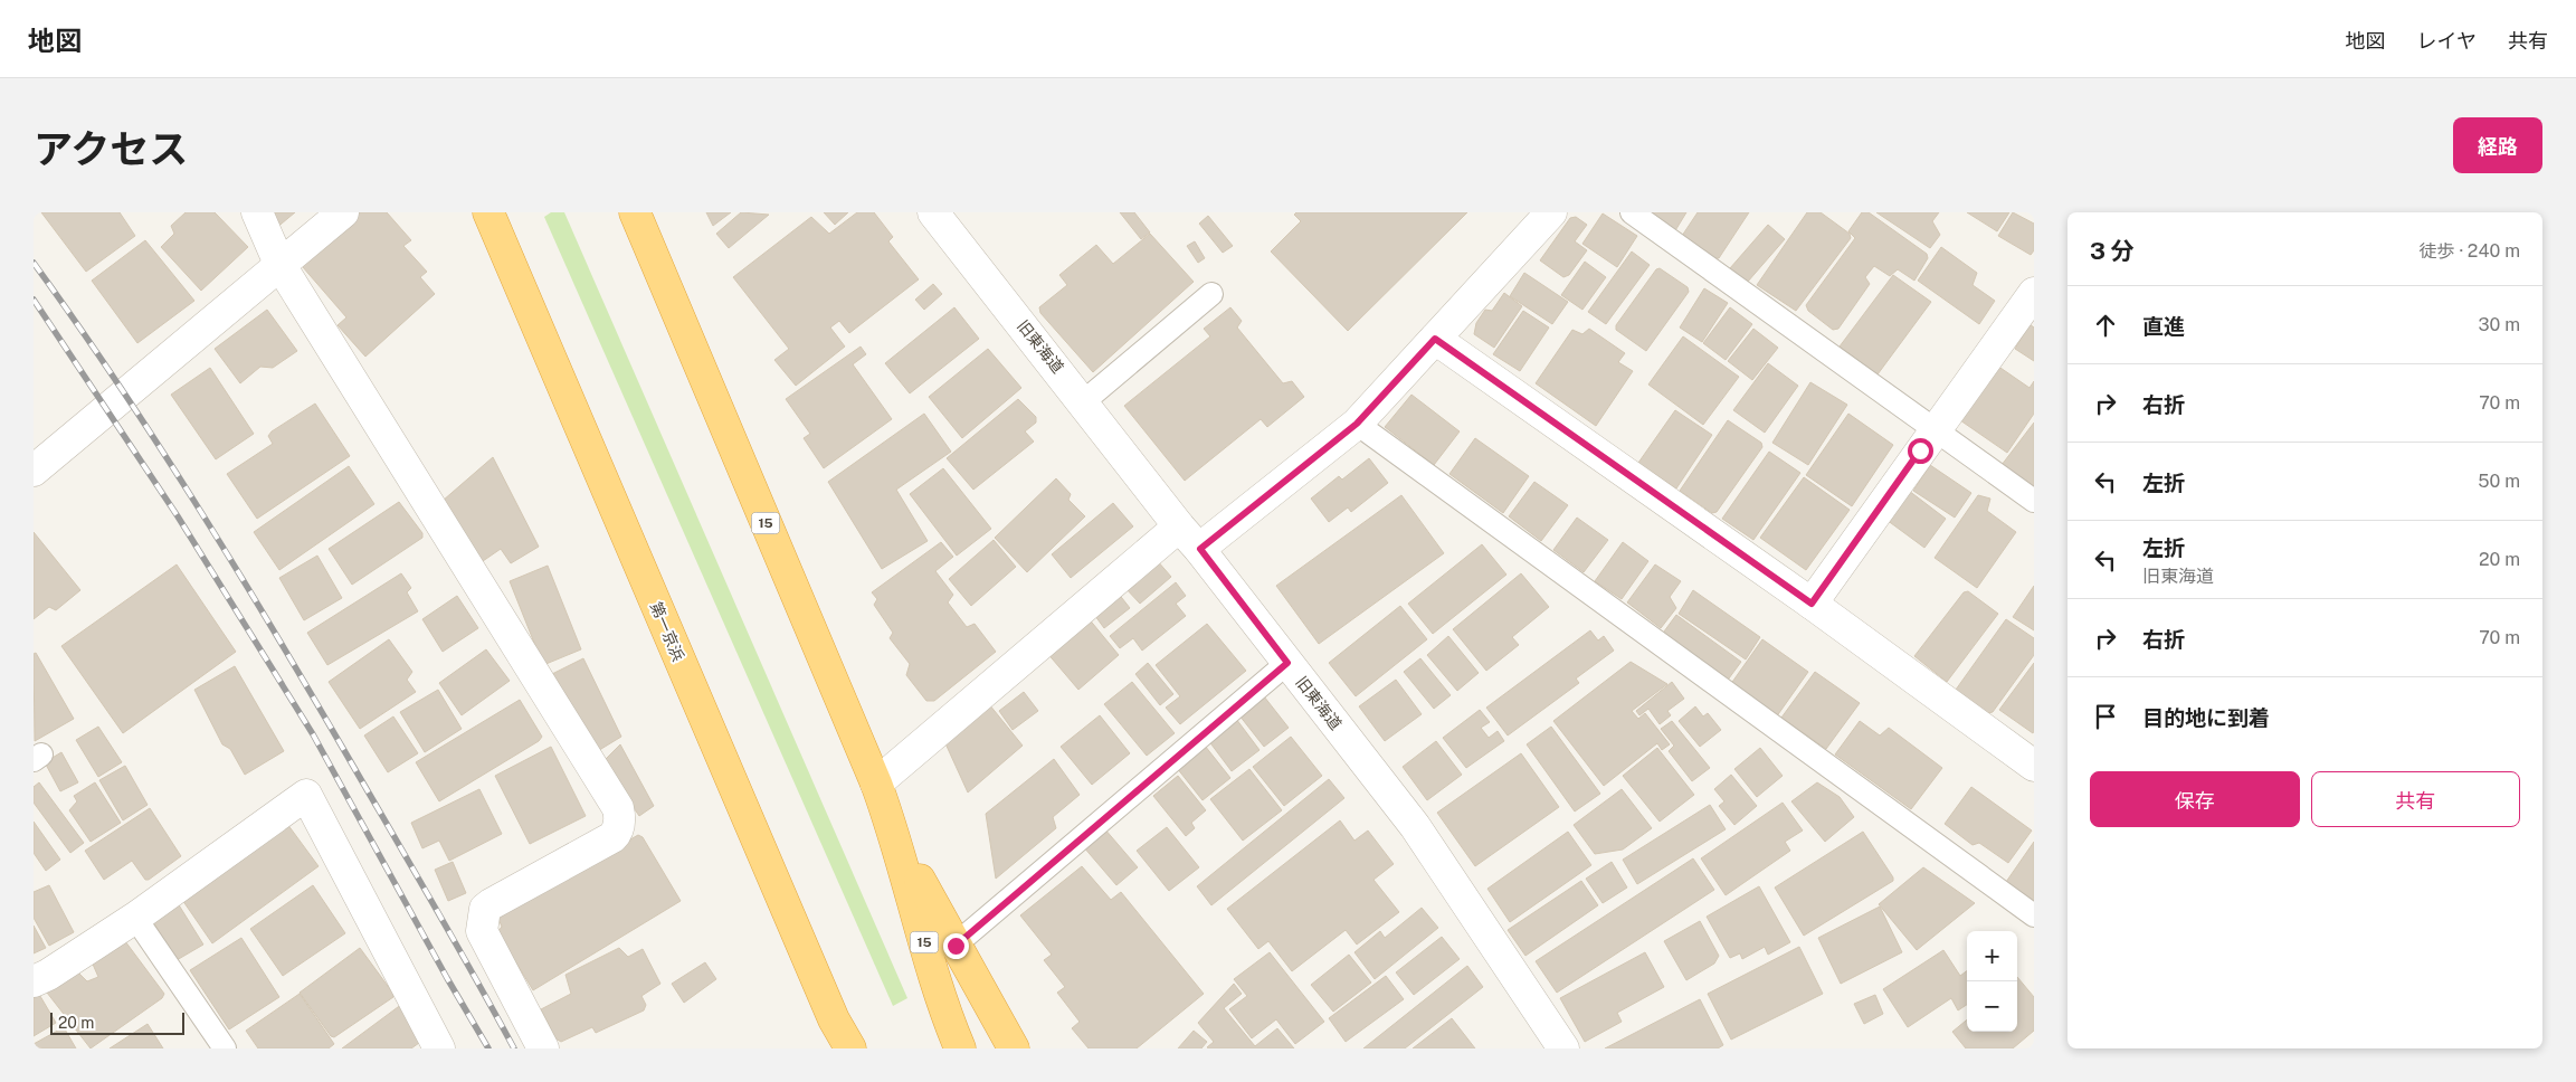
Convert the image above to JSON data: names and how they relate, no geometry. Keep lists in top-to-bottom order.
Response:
{
  "streets": {
    "highway": ["15", "第一京浜"],
    "street": ["旧東海道"]
  },
  "scale_bar": "20 m",
  "page": {
    "header": "地図",
    "nav": ["地図", "レイヤ", "共有"],
    "title": "アクセス",
    "buttons": [
      "経路",
      ["保存", "共有"]
    ],
    "heading": ["3 分", "徒歩 · 240 m"],
    "list": [
      ["直進", "30 m"],
      ["右折", "70 m"],
      ["左折", "50 m"],
      ["左折", "旧東海道", "20 m"],
      ["右折", "70 m"],
      "目的地に到着"
    ],
    "map_buttons": ["+", "−"],
    "scale": "20 m"
  }
}
